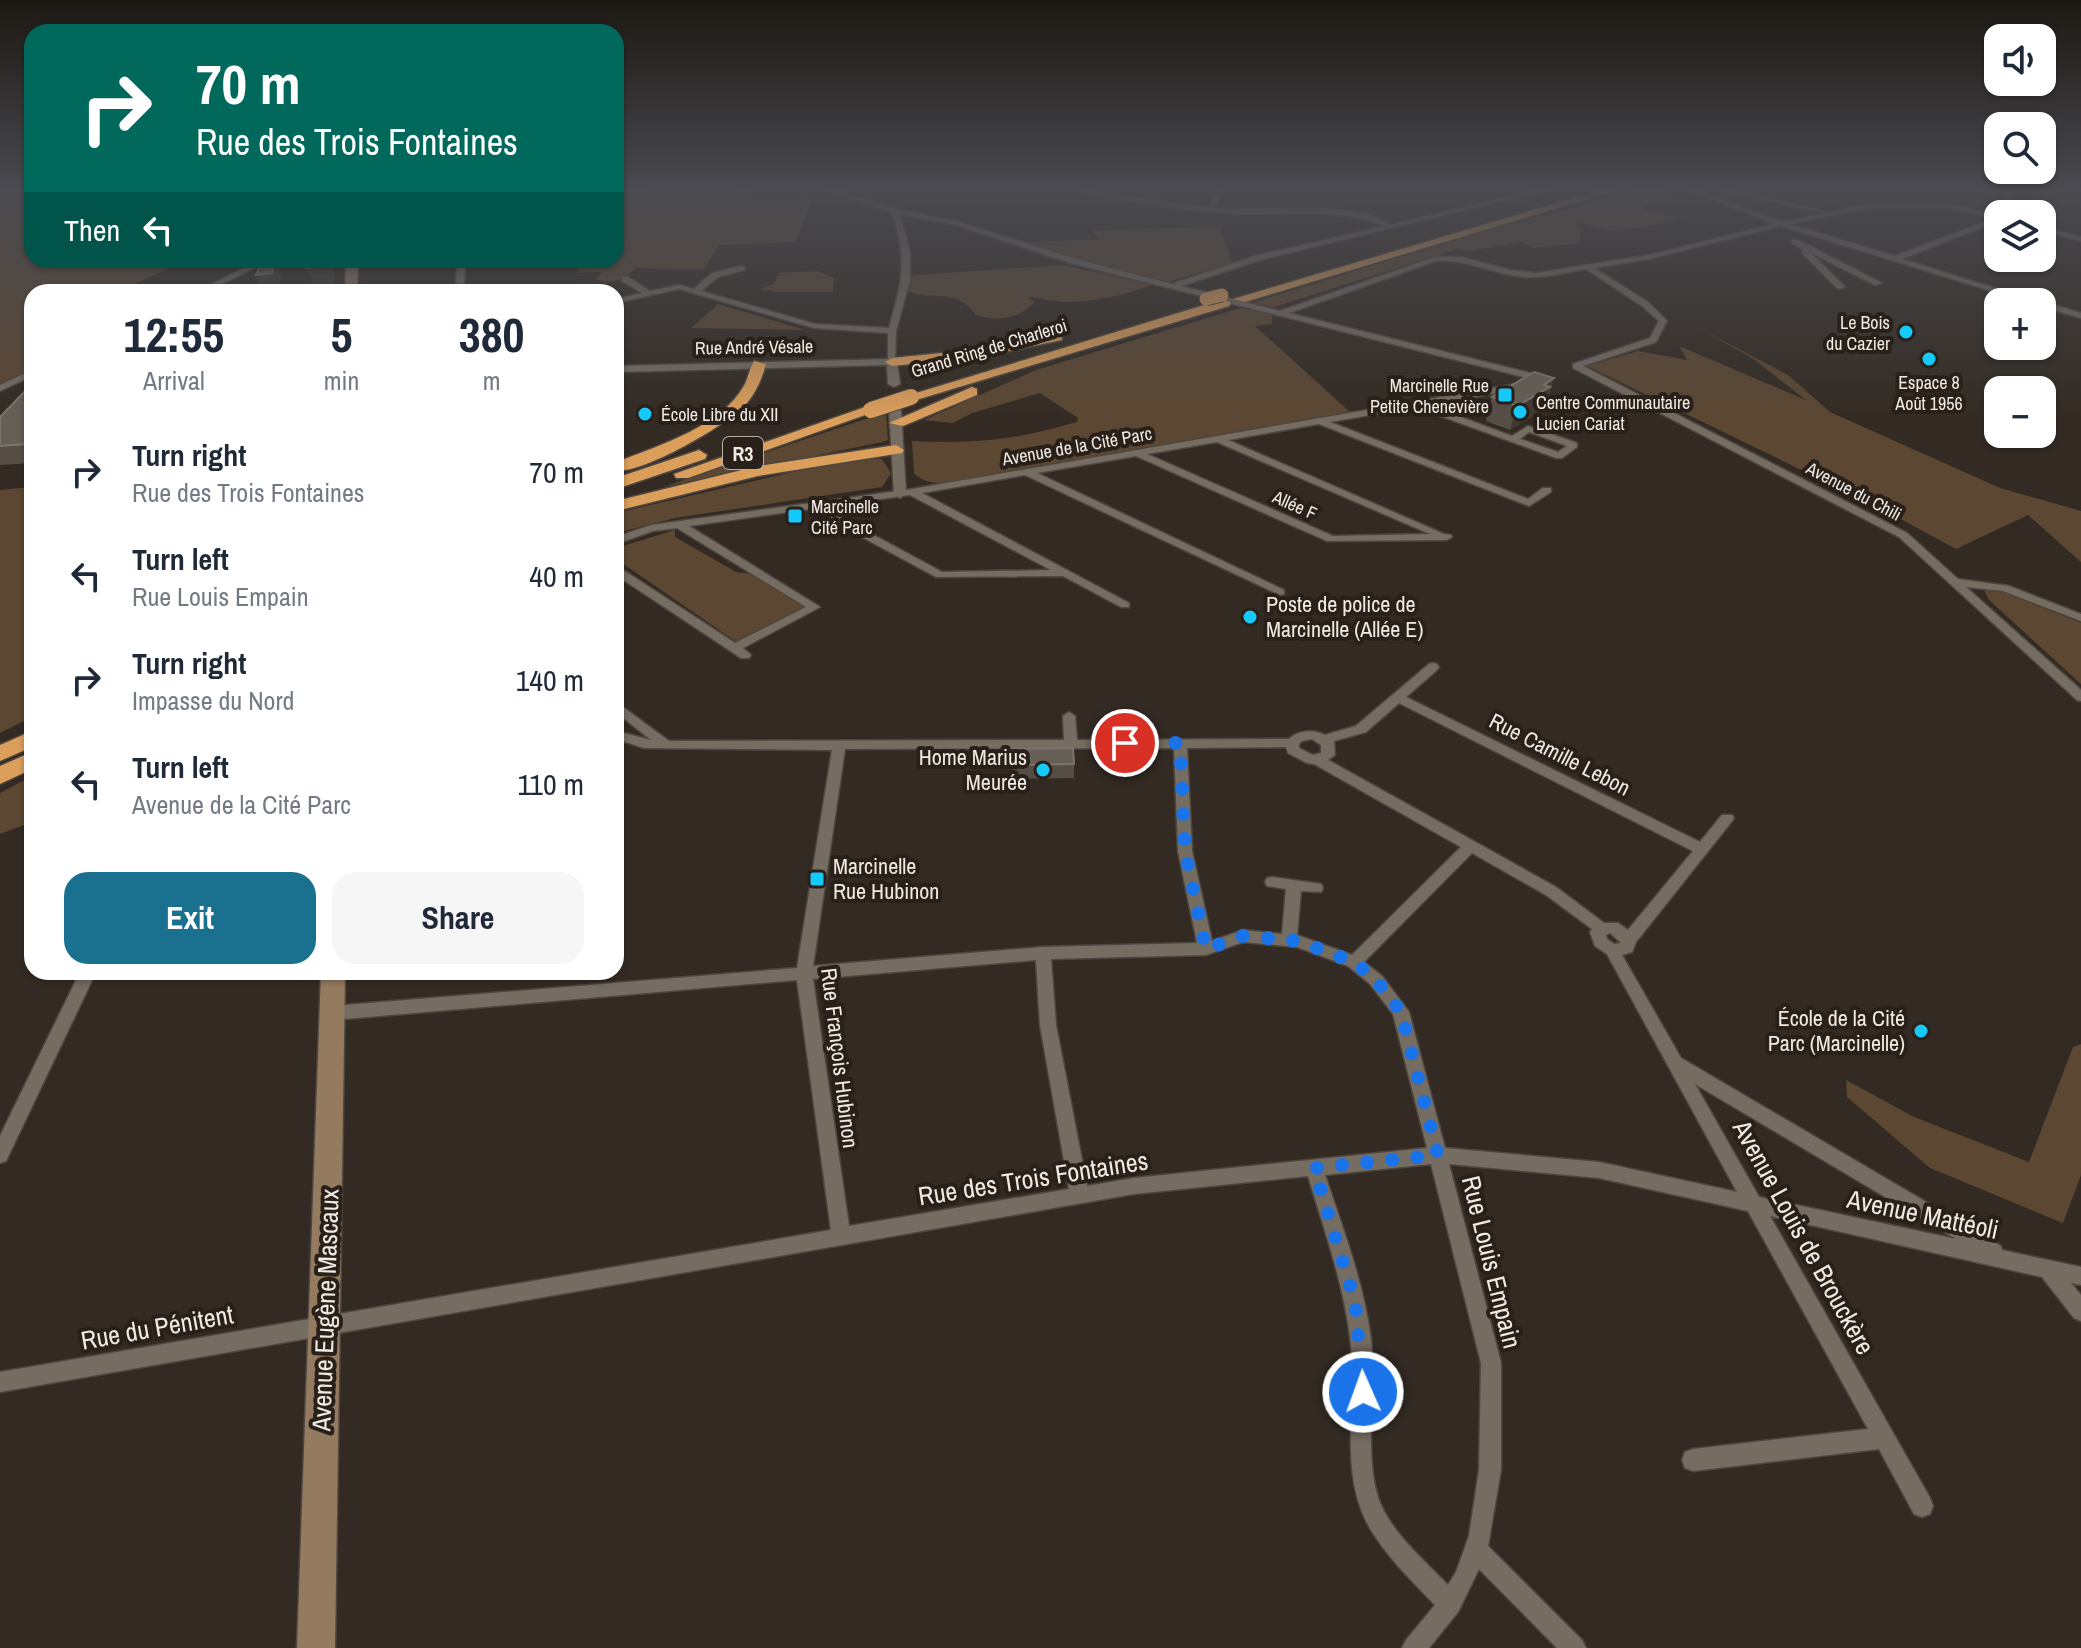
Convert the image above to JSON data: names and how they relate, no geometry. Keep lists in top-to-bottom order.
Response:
{
  "streets": {
    "highway": ["Grand Ring de Charleroi", "R3"],
    "main road": ["Avenue Eugène Mascaux"],
    "street": [
      "Rue André Vésale",
      "Avenue de la Cité Parc",
      "Avenue du Chili",
      "Allée F",
      "Rue Camille Lebon",
      "Rue François Hubinon",
      "Rue des Trois Fontaines",
      "Avenue Mattéoli",
      "Avenue Louis de Brouckère",
      "Rue Louis Empain",
      "Rue du Pénitent"
    ]
  },
  "crossings": [
    ["Avenue de la Cité Parc", "Allée F"],
    ["Rue François Hubinon", "Rue des Trois Fontaines"],
    ["Rue François Hubinon", "Rue Louis Empain"],
    ["Rue des Trois Fontaines", "Avenue Mattéoli"],
    ["Rue des Trois Fontaines", "Avenue Louis de Brouckère"],
    ["Rue des Trois Fontaines", "Rue Louis Empain"],
    ["Rue des Trois Fontaines", "Avenue Eugène Mascaux"],
    ["Rue des Trois Fontaines", "Rue du Pénitent"],
    ["Avenue Mattéoli", "Avenue Louis de Brouckère"],
    ["Rue Louis Empain", "Avenue Eugène Mascaux"],
    ["Avenue Eugène Mascaux", "Rue du Pénitent"]
  ],
  "places": {
    "other": [
      "Le Bois du Cazier",
      "Espace 8 Août 1956",
      "Centre Communautaire Lucien Cariat",
      "École Libre du XII",
      "Poste de police de Marcinelle (Allée E)",
      "Home Marius Meurée",
      "École de la Cité Parc (Marcinelle)"
    ],
    "transit": ["Marcinelle Rue Petite Chenevière", "Marcinelle Cité Parc", "Marcinelle Rue Hubinon"]
  },
  "page": {
    "map_buttons": ["+", "−"],
    "turn": ["70 m", "Rue des Trois Fontaines"],
    "then": "Then",
    "eta": [
      "12:55",
      "Arrival",
      "5",
      "min",
      "380",
      "m"
    ],
    "list": [
      {
        "name": "Turn right",
        "note": "Rue des Trois Fontaines",
        "value": "70 m"
      },
      {
        "name": "Turn left",
        "note": "Rue Louis Empain",
        "value": "40 m"
      },
      {
        "name": "Turn right",
        "note": "Impasse du Nord",
        "value": "140 m"
      },
      {
        "name": "Turn left",
        "note": "Avenue de la Cité Parc",
        "value": "110 m"
      }
    ],
    "buttons": ["Exit", "Share"]
  }
}
